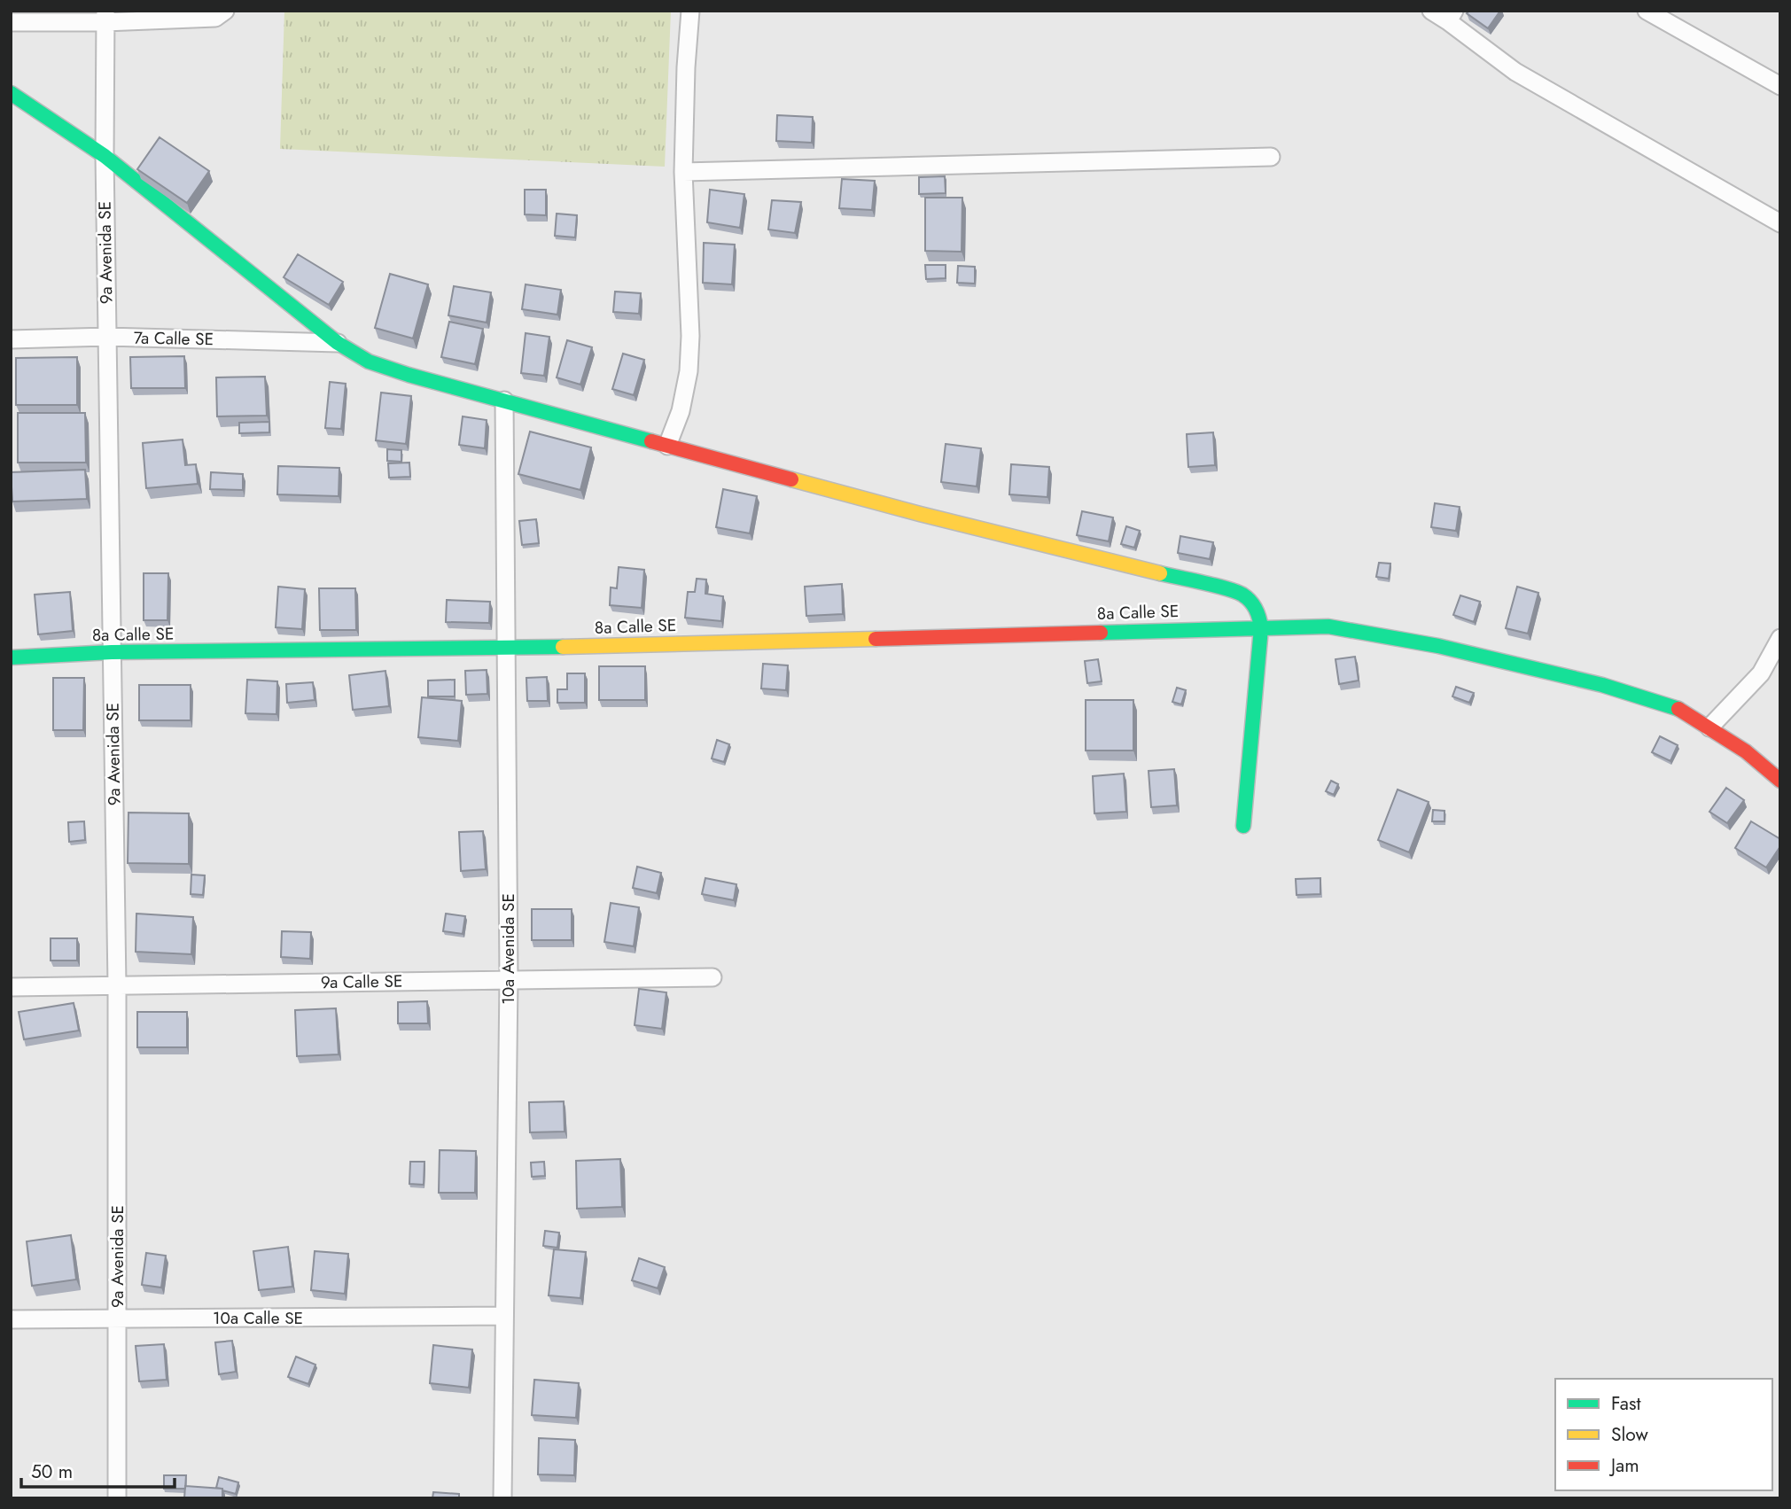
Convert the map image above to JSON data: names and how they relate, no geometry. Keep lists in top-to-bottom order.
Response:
{
  "streets": {
    "street": [
      "9a Avenida SE",
      "7a Calle SE",
      "8a Calle SE",
      "10a Avenida SE",
      "9a Calle SE",
      "10a Calle SE"
    ]
  },
  "crossings": [
    ["9a Avenida SE", "7a Calle SE"],
    ["9a Avenida SE", "8a Calle SE"],
    ["9a Avenida SE", "9a Calle SE"],
    ["9a Avenida SE", "10a Calle SE"],
    ["8a Calle SE", "10a Avenida SE"],
    ["10a Avenida SE", "9a Calle SE"],
    ["10a Avenida SE", "10a Calle SE"]
  ],
  "legend": ["Fast", "Slow", "Jam"],
  "scale_bar": "50 m"
}
